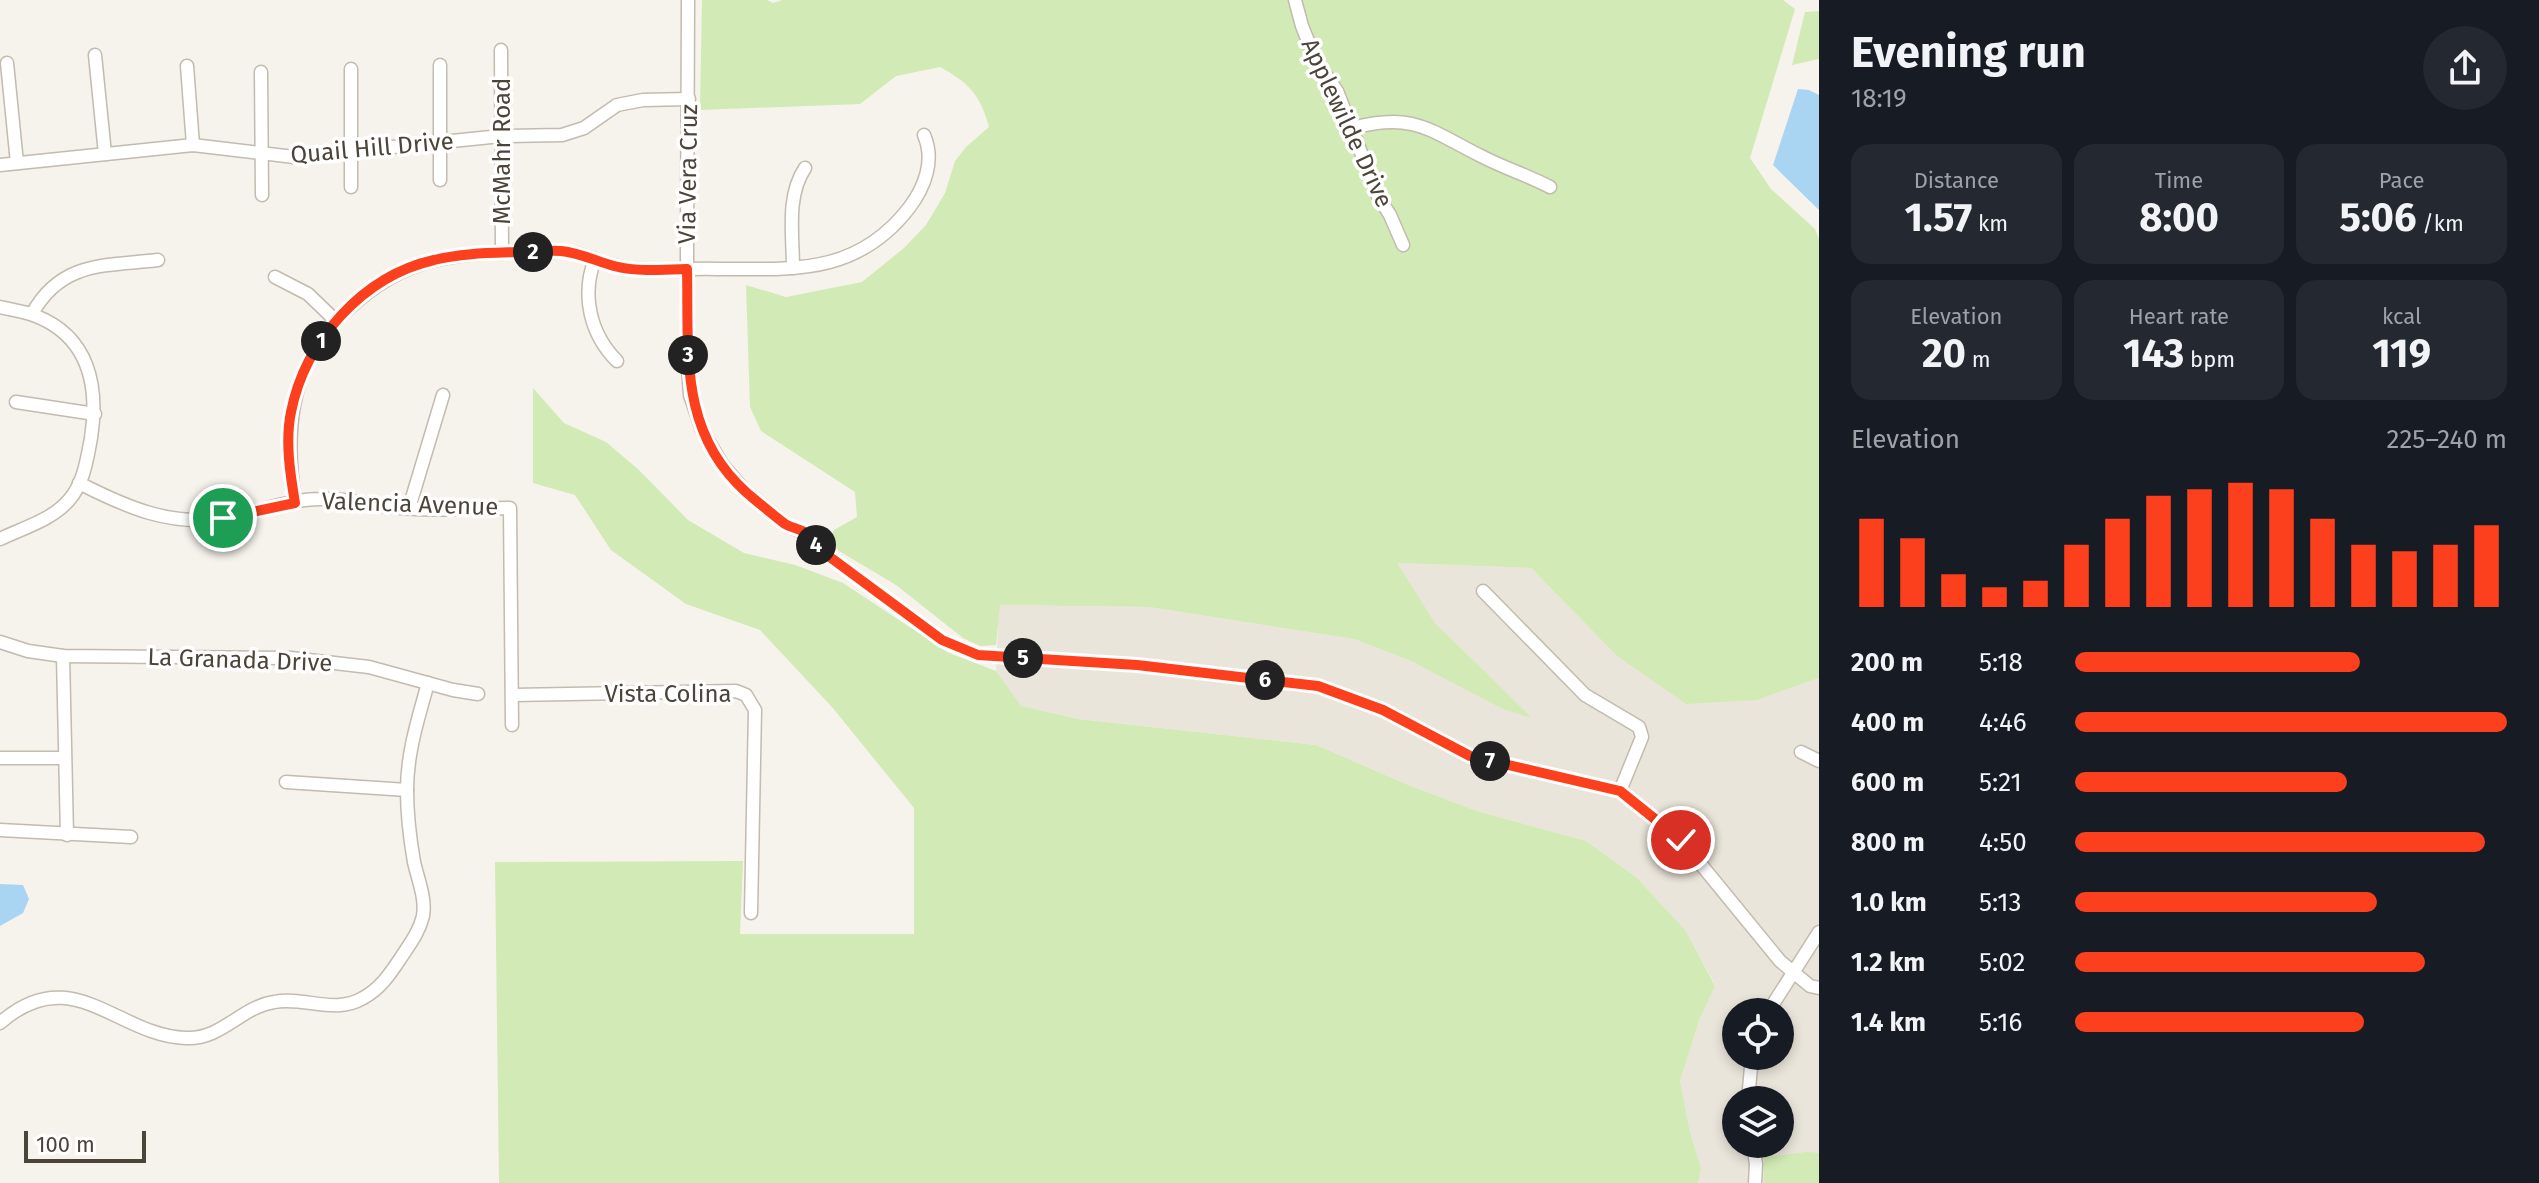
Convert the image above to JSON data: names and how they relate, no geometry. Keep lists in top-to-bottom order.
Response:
{
  "streets": {
    "street": [
      "Applewilde Drive",
      "Quail Hill Drive",
      "McMahr Road",
      "Via Vera Cruz",
      "Valencia Avenue",
      "La Granada Drive",
      "Vista Colina"
    ]
  },
  "crossings": [
    ["Quail Hill Drive", "McMahr Road"],
    ["Quail Hill Drive", "Via Vera Cruz"],
    ["Valencia Avenue", "Vista Colina"]
  ],
  "scale_bar": "100 m",
  "page": {
    "heading": ["Evening run", "18:19"],
    "stats": [
      ["Distance", "1.57 km"],
      ["Time", "8:00"],
      ["Pace", "5:06 /km"],
      ["Elevation", "20 m"],
      ["Heart rate", "143 bpm"],
      ["kcal", "119"]
    ],
    "pins": [
      "2",
      "1",
      "3",
      "4",
      "5",
      "6",
      "7"
    ],
    "chart": ["Elevation", "225–240 m"],
    "list": [
      {
        "name": "200 m",
        "note": "5:18"
      },
      {
        "name": "400 m",
        "note": "4:46"
      },
      {
        "name": "600 m",
        "note": "5:21"
      },
      {
        "name": "800 m",
        "note": "4:50"
      },
      {
        "name": "1.0 km",
        "note": "5:13"
      },
      {
        "name": "1.2 km",
        "note": "5:02"
      },
      {
        "name": "1.4 km",
        "note": "5:16"
      }
    ],
    "scale": "100 m"
  }
}
